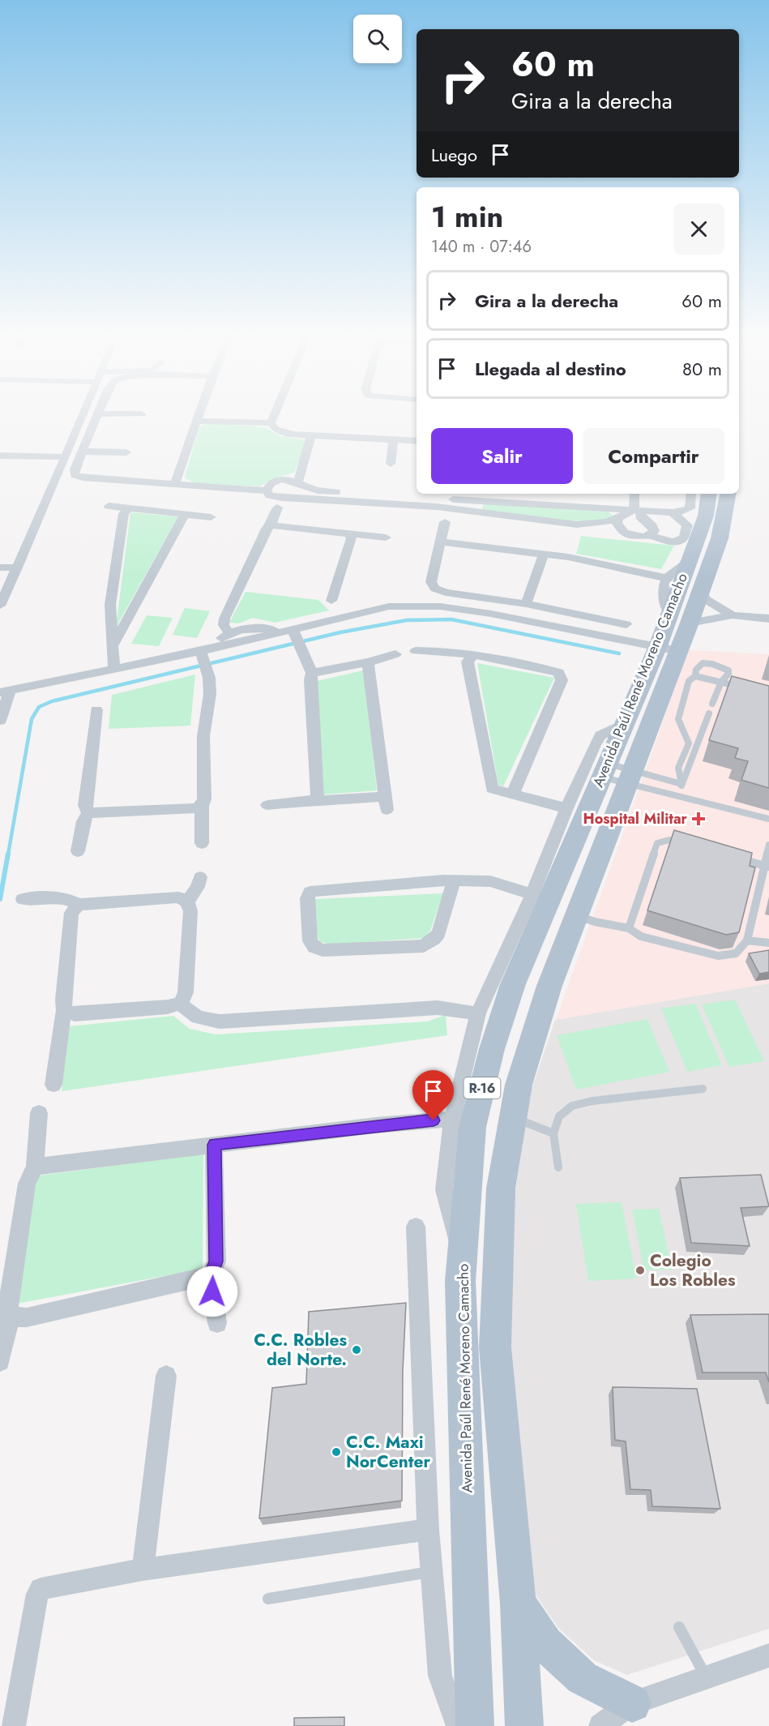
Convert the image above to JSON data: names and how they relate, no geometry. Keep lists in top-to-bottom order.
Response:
{
  "streets": {
    "main road": ["Avenida Paúl René Moreno Camacho", "R-16"]
  },
  "places": {
    "health": ["Hospital Militar"],
    "other": ["Colegio Los Robles", "C.C. Robles del Norte.", "C.C. Maxi NorCenter"]
  },
  "page": {
    "turn": ["60 m", "Gira a la derecha"],
    "then": "Luego",
    "heading": ["1 min", "140 m · 07:46"],
    "list": [
      {
        "name": "Gira a la derecha",
        "value": "60 m"
      },
      {
        "name": "Llegada al destino",
        "value": "80 m"
      }
    ],
    "buttons": ["Salir", "Compartir"]
  }
}
